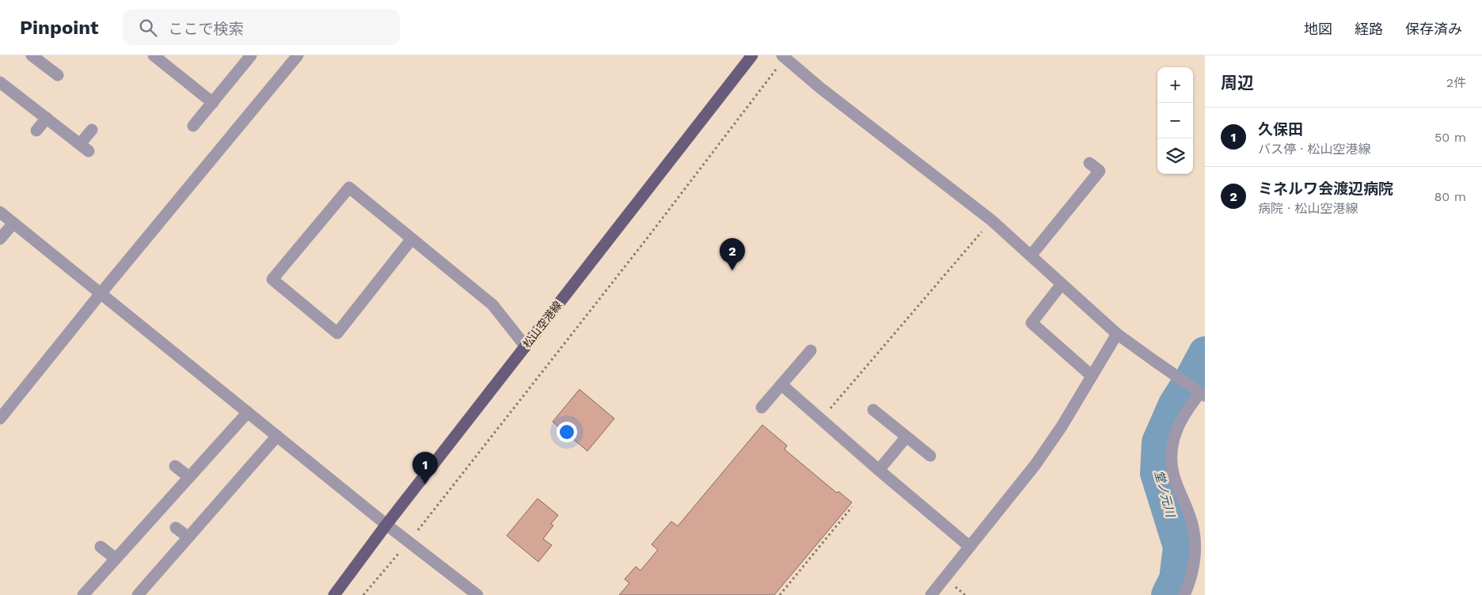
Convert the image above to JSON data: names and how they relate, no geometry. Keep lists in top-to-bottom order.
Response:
{
  "streets": {
    "main road": ["松山空港線"]
  },
  "water": ["堂ノ元川"],
  "page": {
    "header": "Pinpoint",
    "search": "ここで検索",
    "nav": ["地図", "経路", "保存済み"],
    "heading": ["周辺", "2件"],
    "map_buttons": ["+", "−"],
    "list": [
      {
        "mark": "1",
        "name": "久保田",
        "note": "バス停 · 松山空港線",
        "value": "50 m"
      },
      {
        "mark": "2",
        "name": "ミネルワ会渡辺病院",
        "note": "病院 · 松山空港線",
        "value": "80 m"
      }
    ],
    "pins": ["2", "1"]
  }
}
